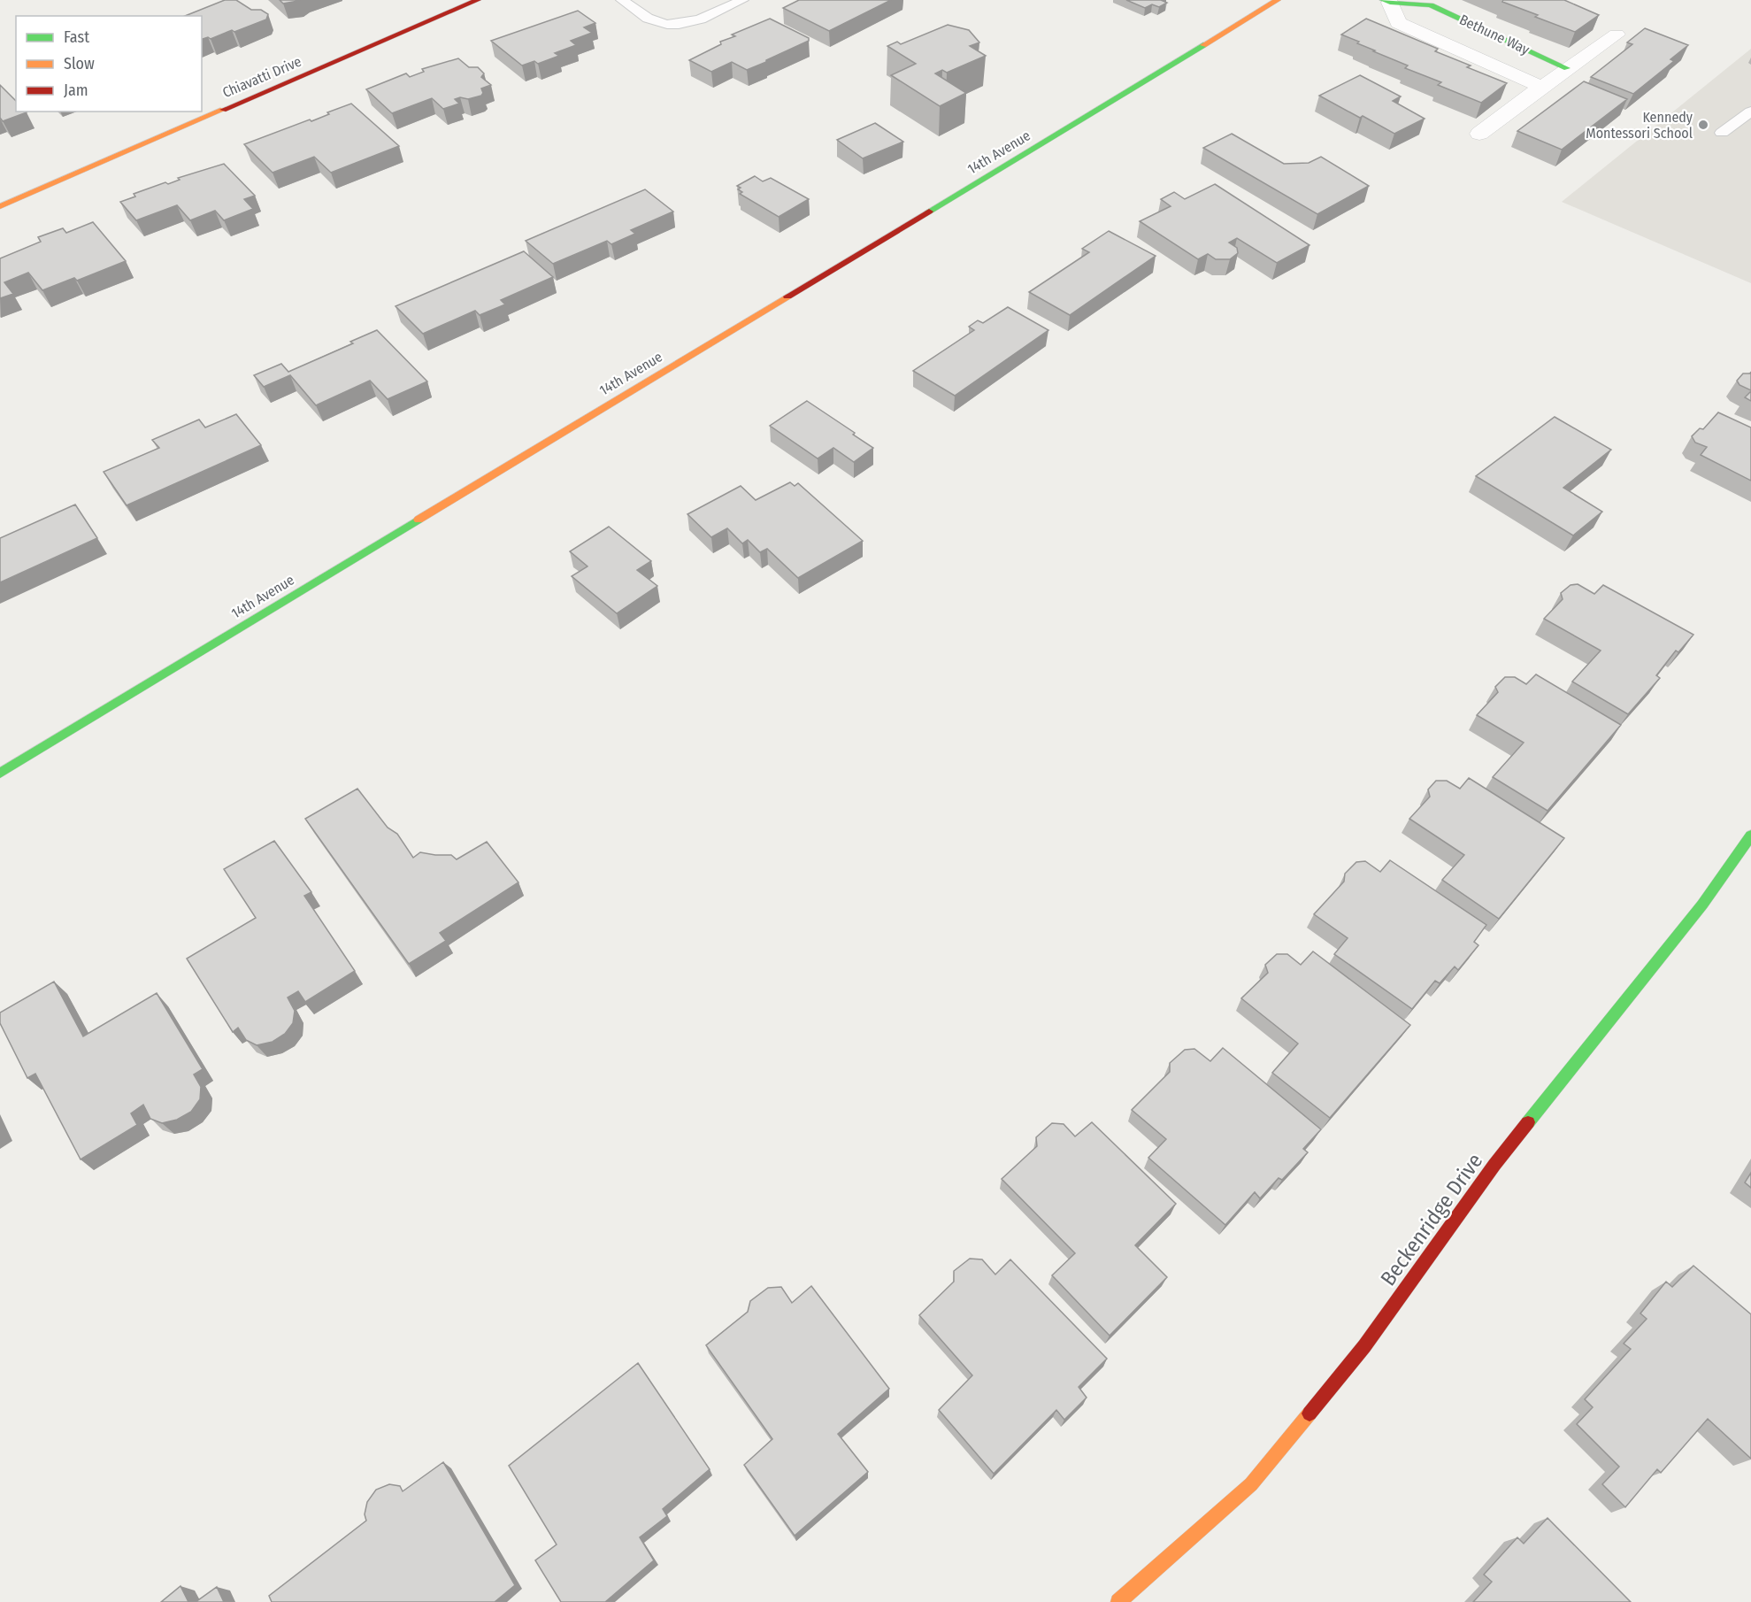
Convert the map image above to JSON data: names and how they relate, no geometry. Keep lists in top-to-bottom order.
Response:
{
  "streets": {
    "main road": [
      "Bethune Way",
      "Chiavatti Drive",
      "14th Avenue",
      "Beckenridge Drive"
    ]
  },
  "places": ["Kennedy Montessori School"],
  "legend": ["Fast", "Slow", "Jam"]
}
